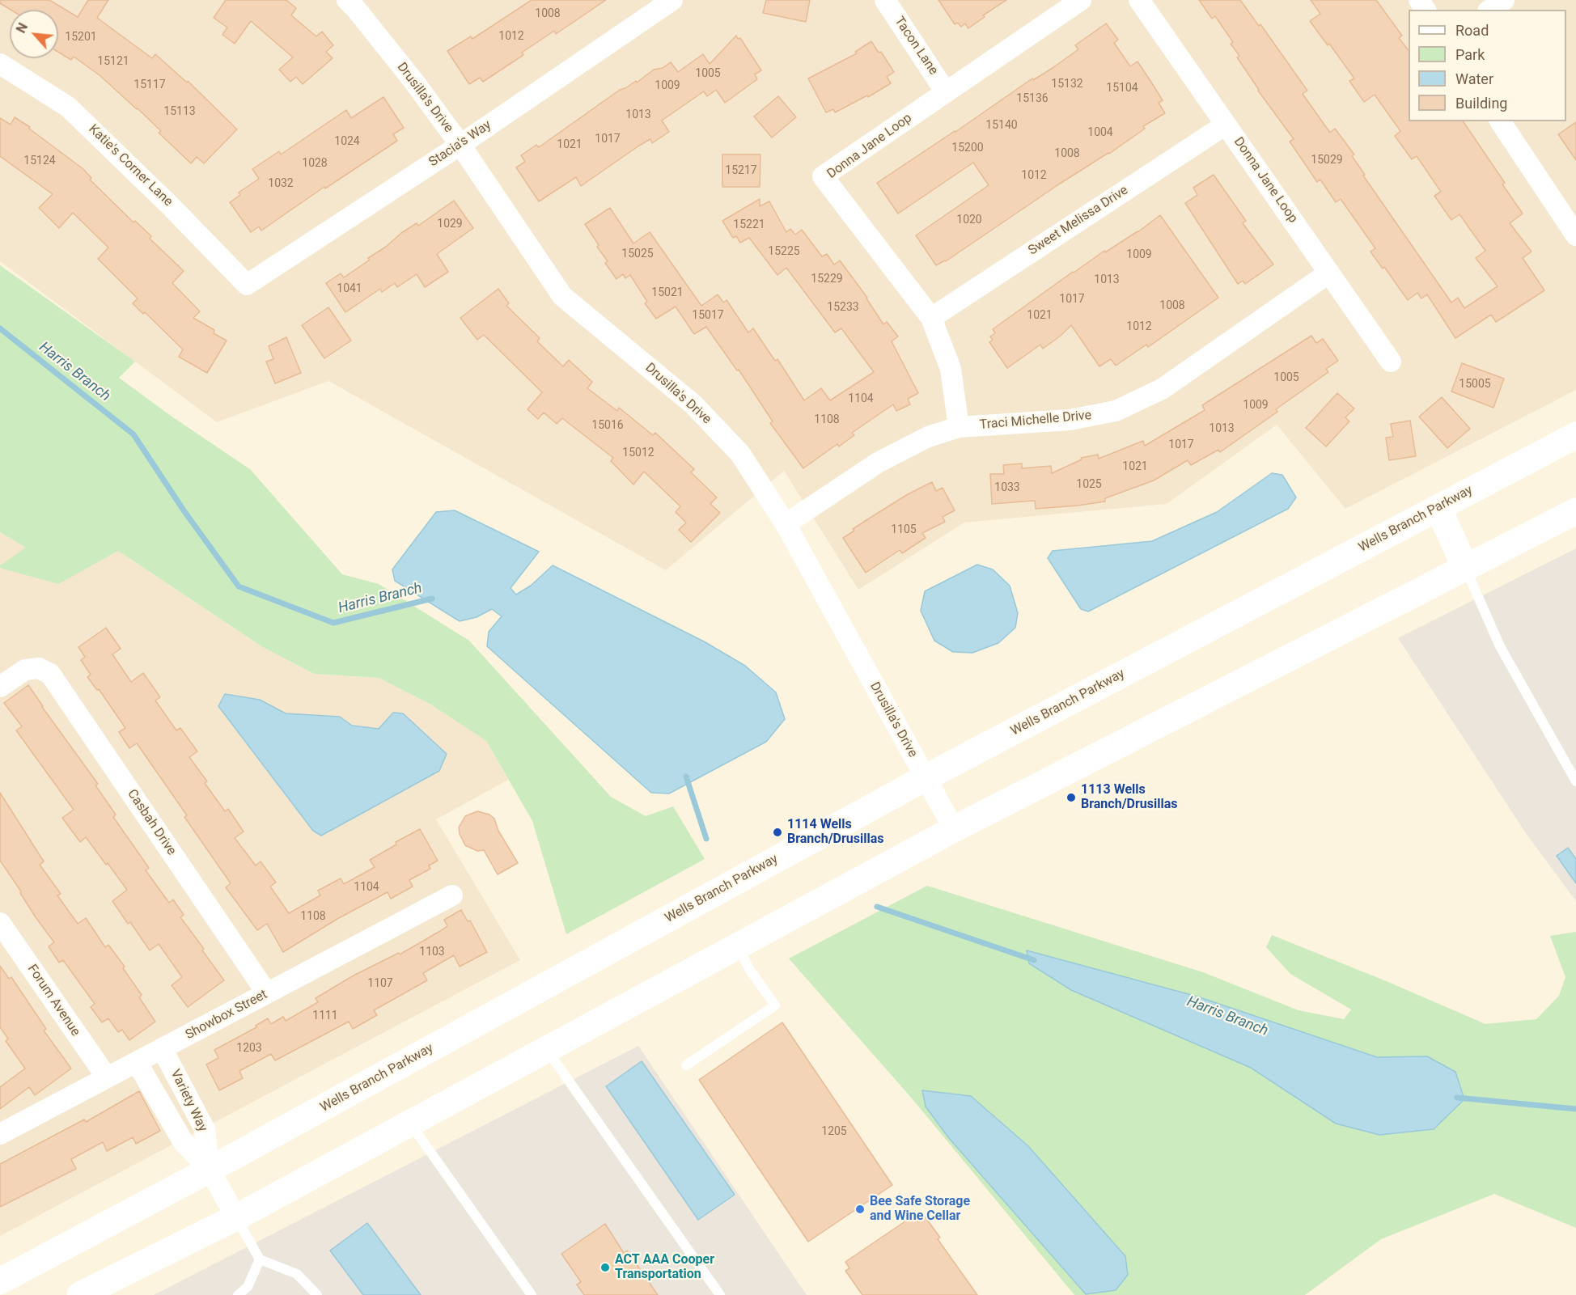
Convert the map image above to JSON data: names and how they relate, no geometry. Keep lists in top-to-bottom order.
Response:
{
  "streets": {
    "main road": ["Wells Branch Parkway"],
    "street": [
      "Tacon Lane",
      "Drusilla's Drive",
      "Stacia's Way",
      "Donna Jane Loop",
      "Katie's Corner Lane",
      "Sweet Melissa Drive",
      "Traci Michelle Drive",
      "Casbah Drive",
      "Forum Avenue",
      "Showbox Street",
      "Variety Way"
    ]
  },
  "crossings": [
    ["Tacon Lane", "Donna Jane Loop"],
    ["Drusilla's Drive", "Stacia's Way"],
    ["Drusilla's Drive", "Traci Michelle Drive"],
    ["Drusilla's Drive", "Wells Branch Parkway"],
    ["Stacia's Way", "Katie's Corner Lane"],
    ["Donna Jane Loop", "Sweet Melissa Drive"],
    ["Donna Jane Loop", "Traci Michelle Drive"],
    ["Wells Branch Parkway", "Variety Way"],
    ["Casbah Drive", "Showbox Street"],
    ["Forum Avenue", "Showbox Street"],
    ["Showbox Street", "Variety Way"]
  ],
  "water": ["Harris Branch"],
  "places": [
    "1113 Wells Branch/Drusillas",
    "1114 Wells Branch/Drusillas",
    "Bee Safe Storage and Wine Cellar",
    "ACT AAA Cooper Transportation"
  ],
  "house_numbers": [
    "1008",
    "1012",
    "15201",
    "15121",
    "1005",
    "15132",
    "15117",
    "1009",
    "15104",
    "15136",
    "15113",
    "1013",
    "15140",
    "1004",
    "1017",
    "1024",
    "1021",
    "15200",
    "1008",
    "15029",
    "15124",
    "1028",
    "15217",
    "1012",
    "1032",
    "1020",
    "1029",
    "15221",
    "15225",
    "15025",
    "1009",
    "15229",
    "1013",
    "1041",
    "15021",
    "1017",
    "1008",
    "15233",
    "15017",
    "1021",
    "1012",
    "1005",
    "15005",
    "1104",
    "1009",
    "1108",
    "15016",
    "1013",
    "1017",
    "15012",
    "1021",
    "1025",
    "1033",
    "1105",
    "1104",
    "1108",
    "1103",
    "1107",
    "1111",
    "1203",
    "1205"
  ],
  "legend": [
    "Road",
    "Park",
    "Water",
    "Building"
  ],
  "north": "top left"
}
